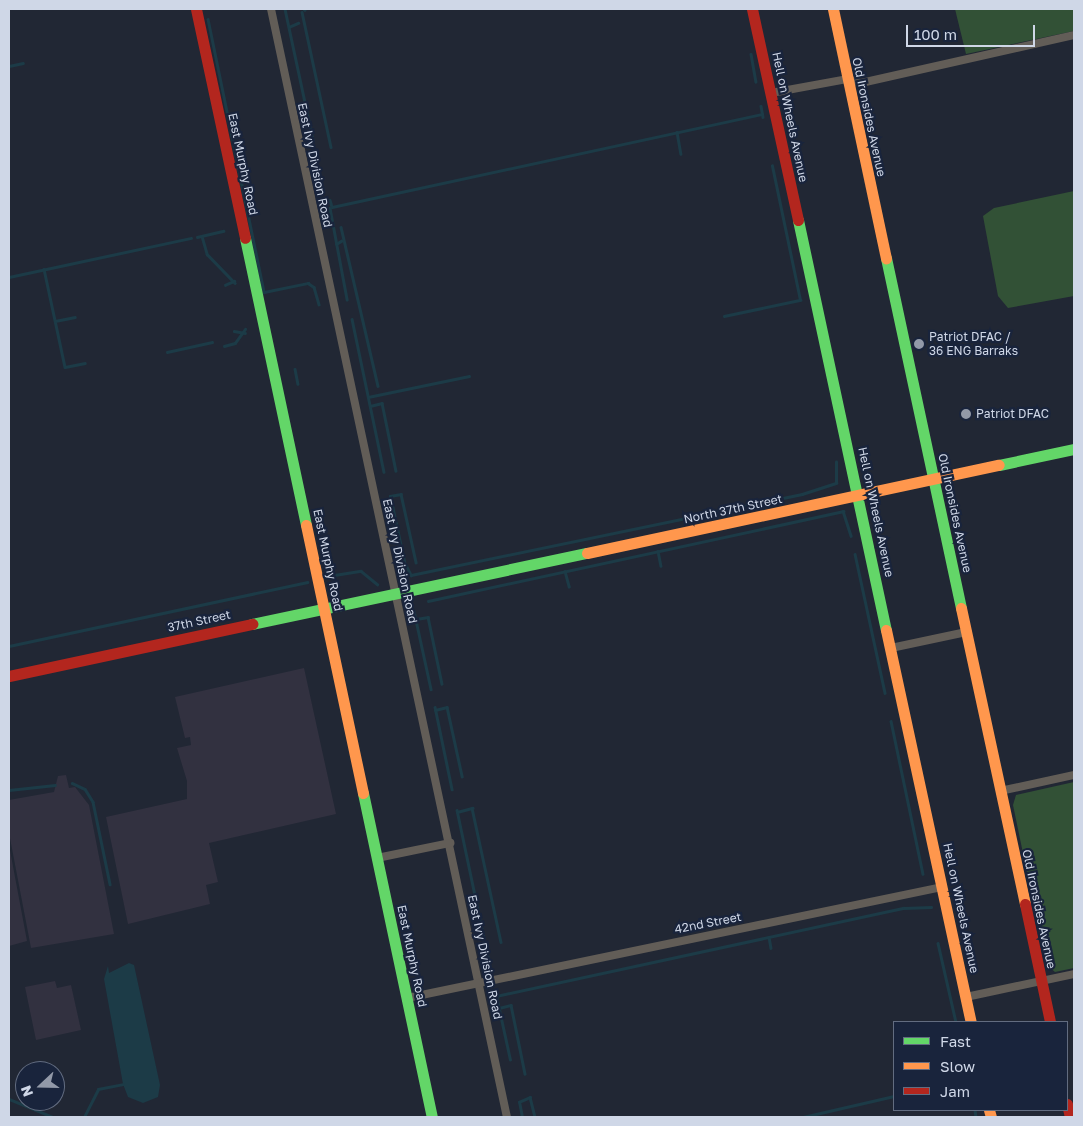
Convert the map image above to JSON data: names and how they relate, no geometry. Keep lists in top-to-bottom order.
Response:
{
  "streets": {
    "street": [
      "Hell on Wheels Avenue",
      "Old Ironsides Avenue",
      "East Murphy Road",
      "East Ivy Division Road",
      "North 37th Street",
      "37th Street",
      "42nd Street"
    ]
  },
  "crossings": [
    ["Hell on Wheels Avenue", "North 37th Street"],
    ["Hell on Wheels Avenue", "42nd Street"],
    ["Old Ironsides Avenue", "North 37th Street"],
    ["East Murphy Road", "37th Street"],
    ["East Murphy Road", "42nd Street"],
    ["East Ivy Division Road", "North 37th Street"],
    ["East Ivy Division Road", "37th Street"],
    ["East Ivy Division Road", "42nd Street"],
    ["North 37th Street", "37th Street"]
  ],
  "places": ["Patriot DFAC / 36 ENG Barraks", "Patriot DFAC"],
  "legend": ["Fast", "Slow", "Jam"],
  "scale_bar": "100 m",
  "north": "left"
}
